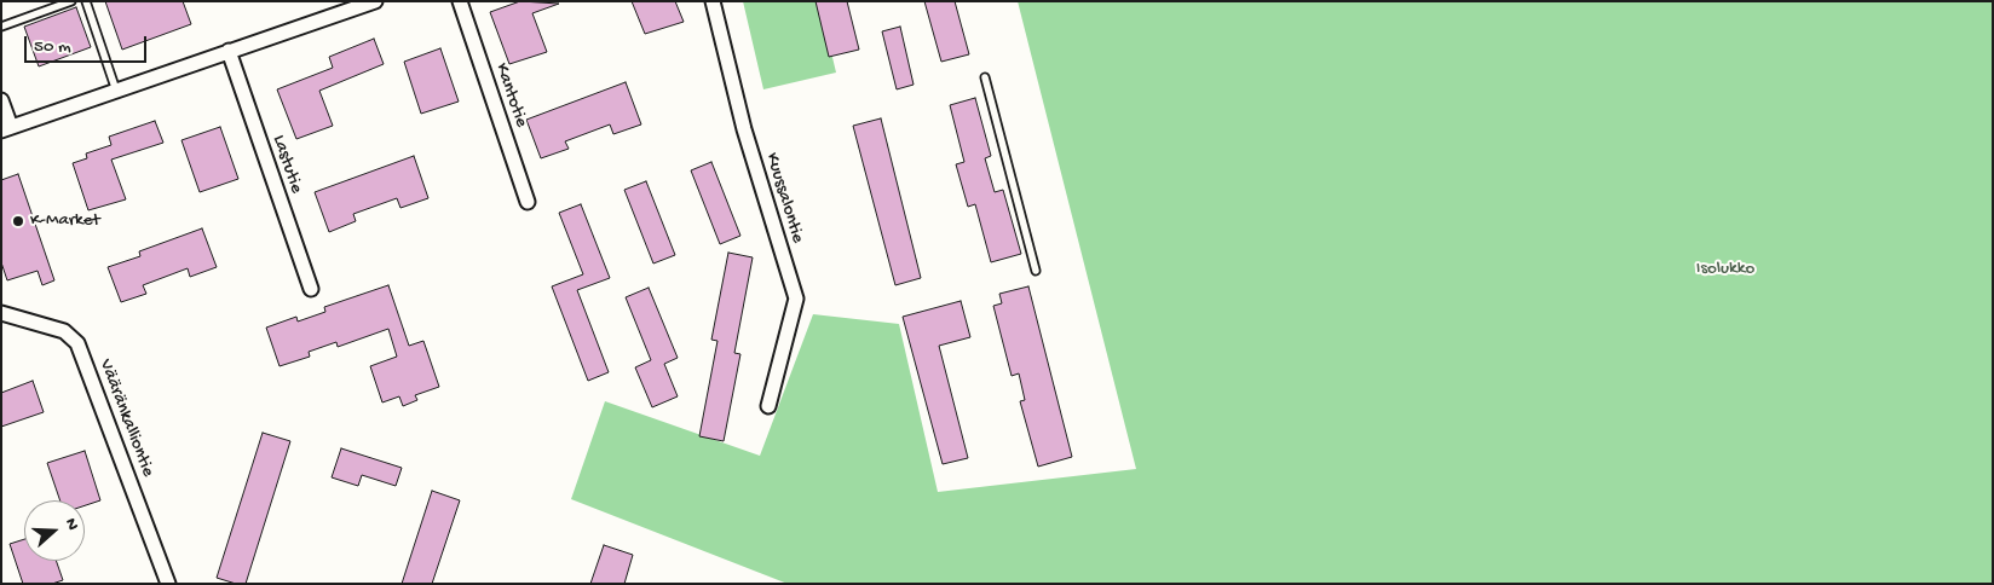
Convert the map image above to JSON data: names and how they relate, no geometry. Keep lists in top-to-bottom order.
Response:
{
  "streets": {
    "street": [
      "Kantotie",
      "Lastutie",
      "Kuussalontie",
      "Vääränkalliontie"
    ]
  },
  "parks": ["Isolukko"],
  "places": ["K-Market"],
  "scale_bar": "50 m",
  "north": "right"
}
